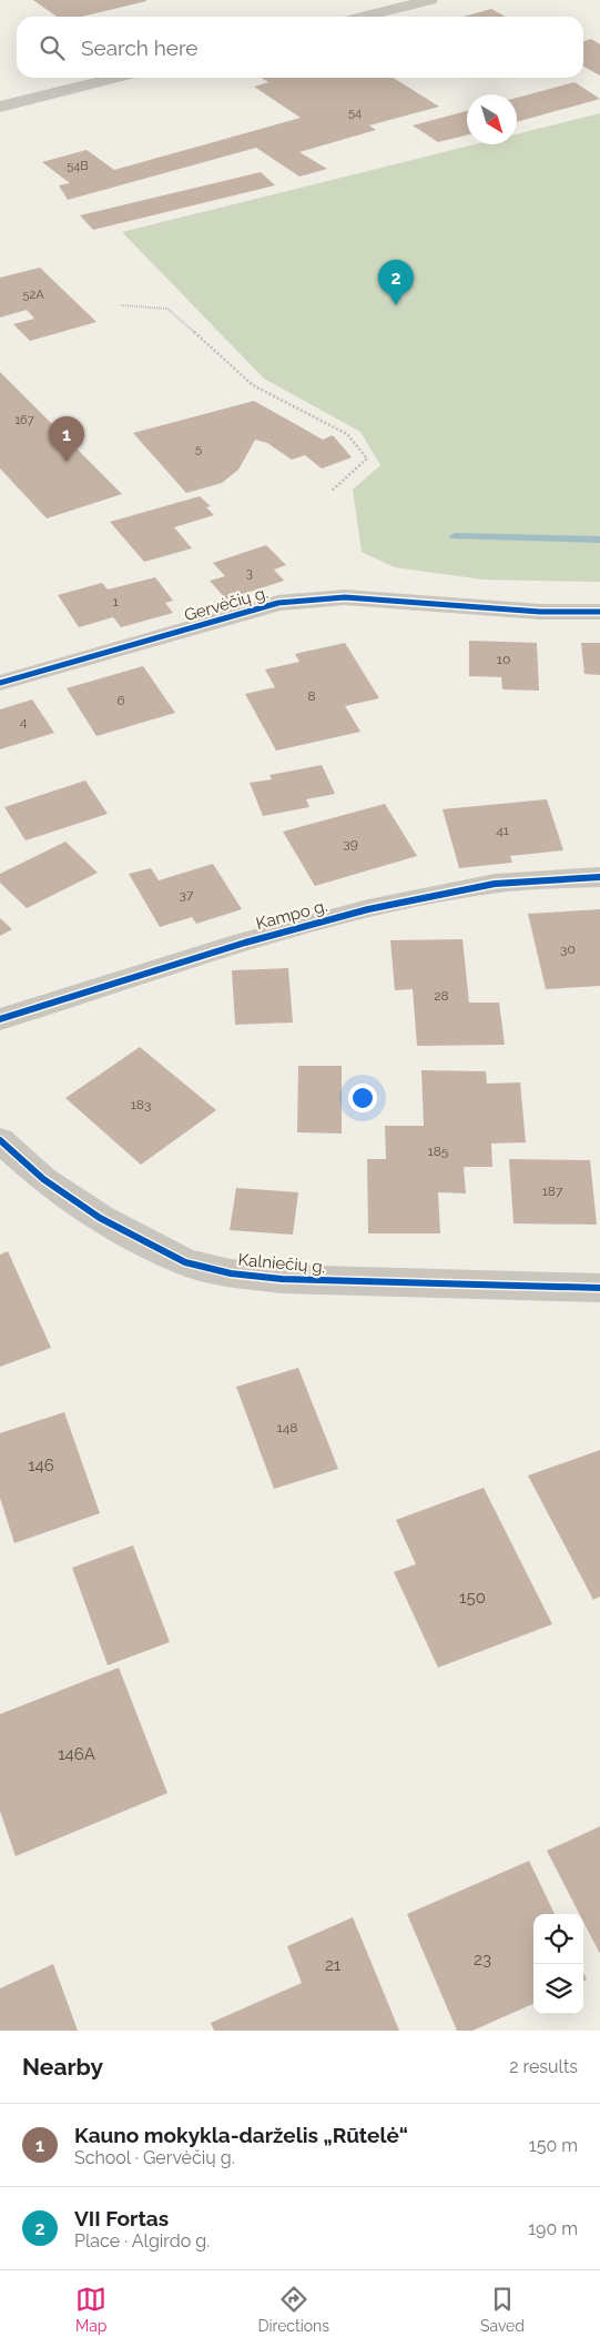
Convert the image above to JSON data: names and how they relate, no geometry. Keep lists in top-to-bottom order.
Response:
{
  "streets": {
    "street": ["Gervėčių g.", "Kampo g.", "Kalniečių g."]
  },
  "house_numbers": [
    "54",
    "54B",
    "52A",
    "167",
    "5",
    "3",
    "1",
    "10",
    "8",
    "6",
    "4",
    "41",
    "39",
    "37",
    "30",
    "28",
    "183",
    "185",
    "187",
    "148",
    "146",
    "150",
    "146A",
    "23",
    "21"
  ],
  "north": "bottom right",
  "page": {
    "search": "Search here",
    "pins": ["2", "1"],
    "heading": ["Nearby", "2 results"],
    "list": [
      {
        "mark": "1",
        "name": "Kauno mokykla-darželis „Rūtelė“",
        "note": "School · Gervėčių g.",
        "value": "150 m"
      },
      {
        "mark": "2",
        "name": "VII Fortas",
        "note": "Place · Algirdo g.",
        "value": "190 m"
      }
    ],
    "nav": ["Map", "Directions", "Saved"]
  }
}
